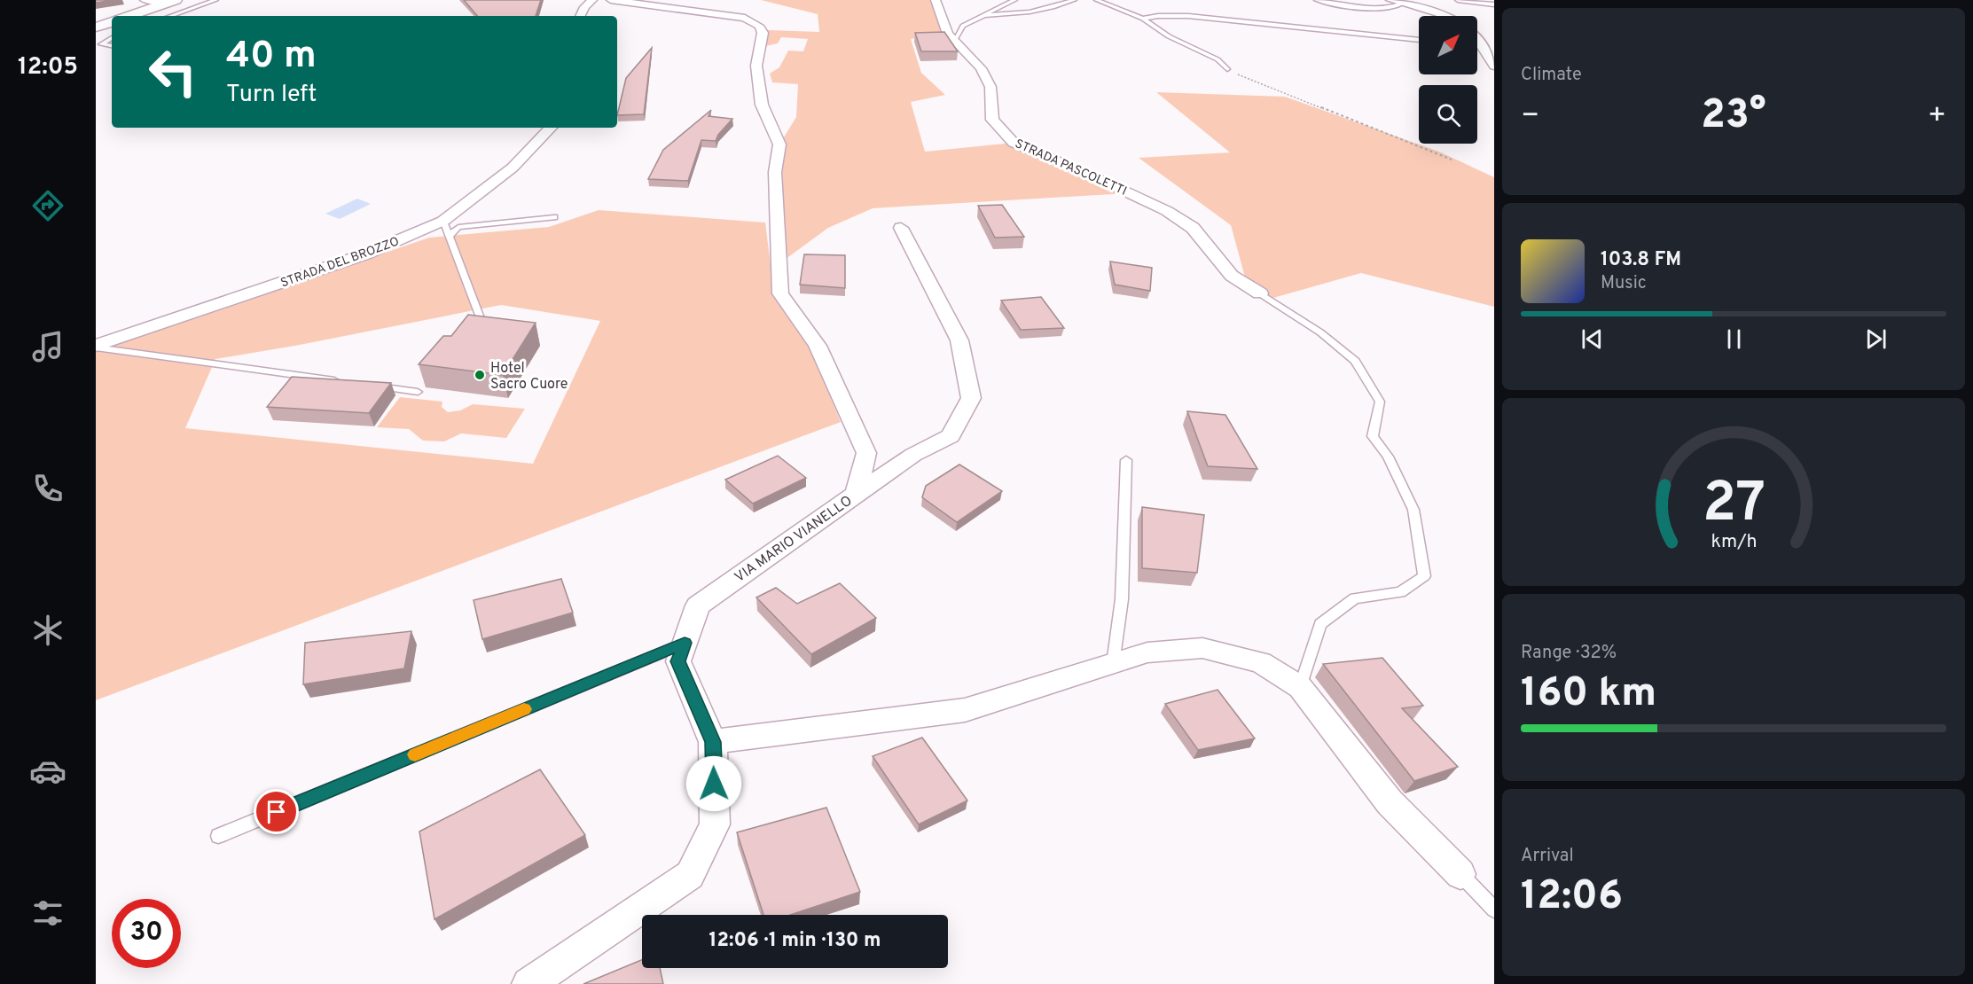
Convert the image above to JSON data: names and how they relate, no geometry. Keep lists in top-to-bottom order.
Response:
{
  "streets": {
    "street": ["STRADA PASCOLETTI", "STRADA DEL BROZZO", "VIA MARIO VIANELLO"]
  },
  "places": ["Hotel Sacro Cuore"],
  "north": "top right",
  "page": {
    "tabs": "12:05",
    "tile": [
      "Climate",
      ["Range · 32%", "160 km"],
      ["Arrival", "12:06"]
    ],
    "turn": ["40 m", "Turn left"],
    "heat": ["−", "23°", "+"],
    "song": ["103.8 FM", "Music"],
    "limit": "30",
    "trip": "12:06 · 1 min · 130 m",
    "gauge": ["27", "km/h"]
  }
}
